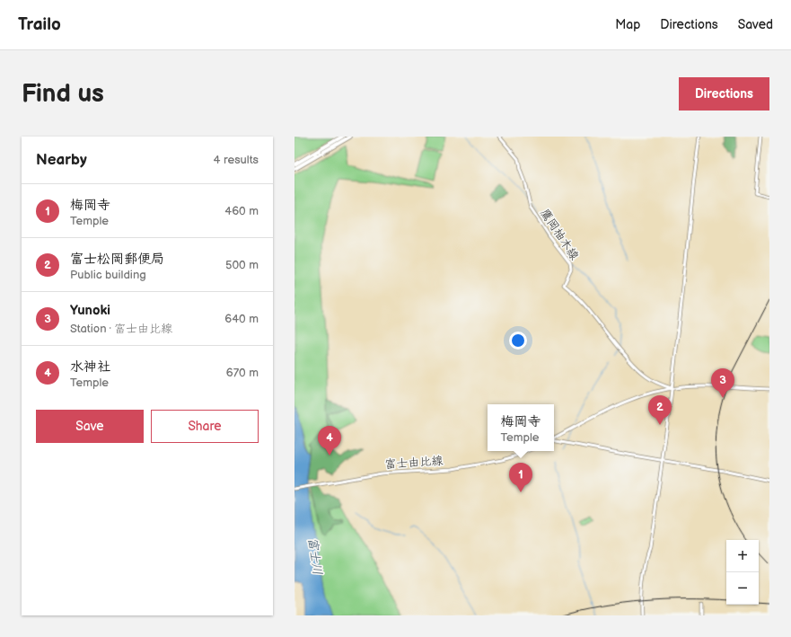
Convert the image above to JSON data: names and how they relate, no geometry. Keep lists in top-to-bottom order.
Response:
{
  "streets": {
    "main road": ["鷹岡柚木線", "富士由比線"]
  },
  "water": ["富士川"],
  "page": {
    "header": "Trailo",
    "nav": ["Map", "Directions", "Saved"],
    "buttons": [
      "Directions",
      ["Save", "Share"]
    ],
    "title": "Find us",
    "heading": ["Nearby", "4 results"],
    "list": [
      {
        "mark": "1",
        "name": "梅岡寺",
        "note": "Temple",
        "value": "460 m"
      },
      {
        "mark": "2",
        "name": "富士松岡郵便局",
        "note": "Public building",
        "value": "500 m"
      },
      {
        "mark": "3",
        "name": "Yunoki",
        "note": "Station · 富士由比線",
        "value": "640 m"
      },
      {
        "mark": "4",
        "name": "水神社",
        "note": "Temple",
        "value": "670 m"
      }
    ],
    "pins": [
      "3",
      "2",
      "4",
      "1"
    ],
    "popup": ["梅岡寺", "Temple"],
    "map_buttons": ["+", "−"]
  }
}
